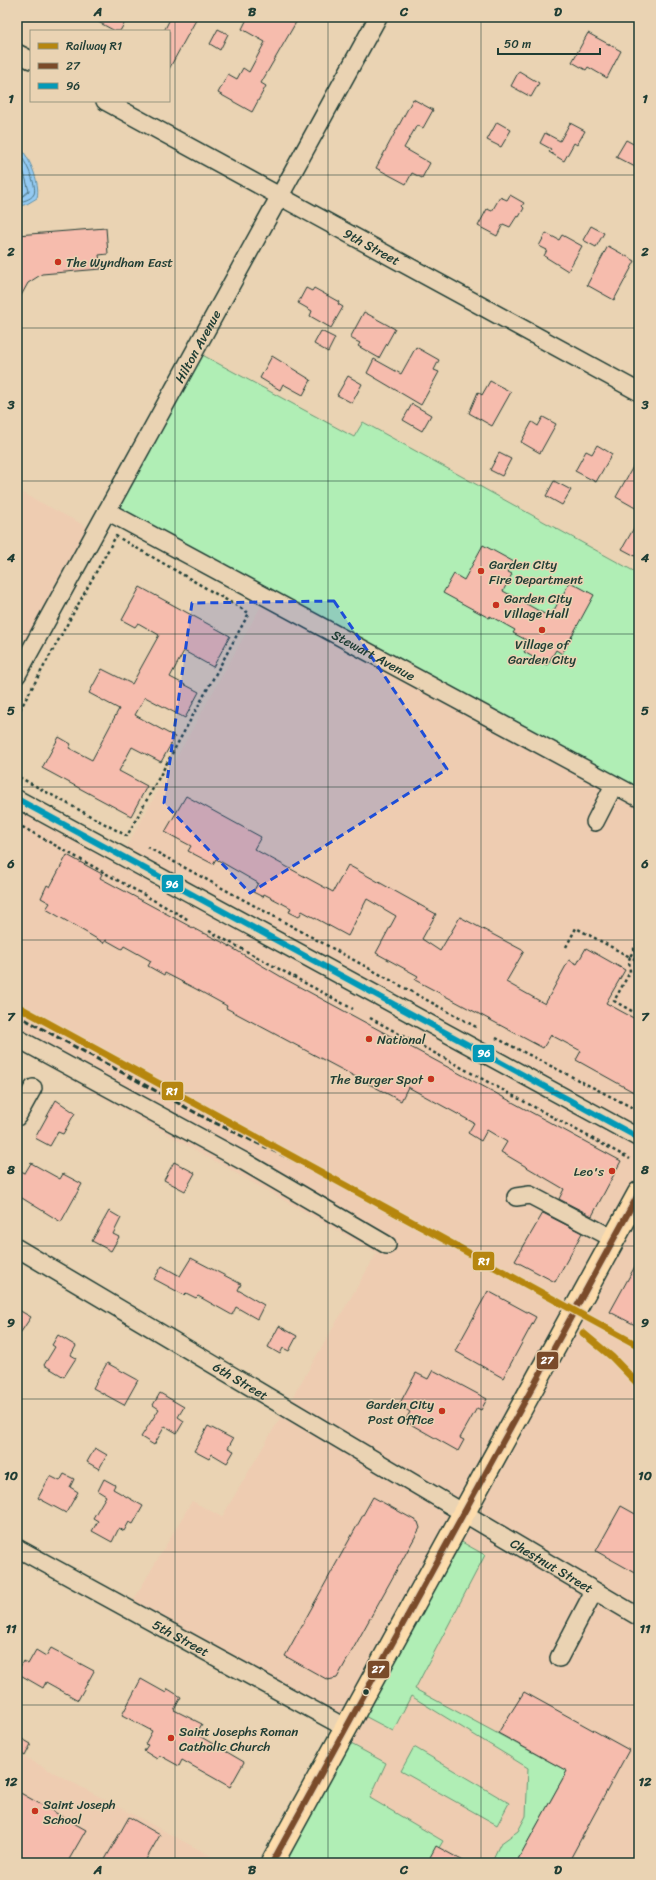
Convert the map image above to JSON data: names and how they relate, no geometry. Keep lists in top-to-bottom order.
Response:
{
  "streets": {
    "street": [
      "9th Street",
      "Hilton Avenue",
      "Stewart Avenue",
      "6th Street",
      "Chestnut Street",
      "5th Street"
    ]
  },
  "crossings": [
    ["9th Street", "Hilton Avenue"],
    ["Hilton Avenue", "Stewart Avenue"],
    ["6th Street", "Chestnut Street"]
  ],
  "places": [
    "The Wyndham East",
    "Garden City Fire Department",
    "Garden City Village Hall",
    "Village of Garden City",
    "National",
    "The Burger Spot",
    "Leo's",
    "Garden City Post Office",
    "Saint Josephs Roman Catholic Church",
    "Saint Joseph School"
  ],
  "lines": ["transit line 96", "rail line R1", "transit line 27"],
  "legend": ["Railway R1", "27", "96"],
  "scale_bar": "50 m",
  "grid": {
    "columns": [
      "A",
      "B",
      "C",
      "D"
    ],
    "rows": [
      "1",
      "2",
      "3",
      "4",
      "5",
      "6",
      "7",
      "8",
      "9",
      "10",
      "11",
      "12"
    ]
  }
}
